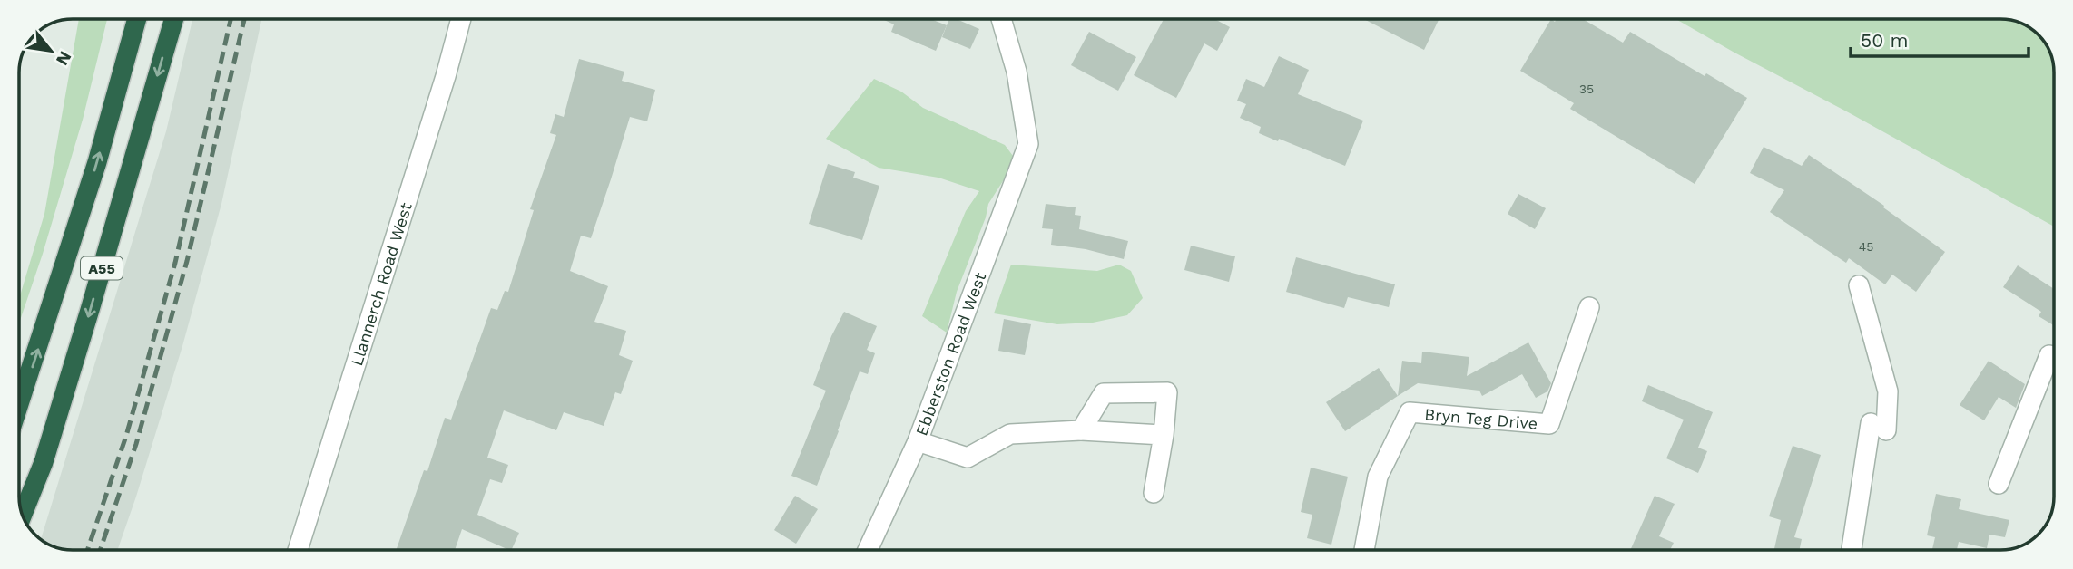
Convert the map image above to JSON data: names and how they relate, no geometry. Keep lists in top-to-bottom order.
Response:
{
  "streets": {
    "highway": ["A55"],
    "street": ["Llannerch Road West", "Ebberston Road West", "Bryn Teg Drive"]
  },
  "house_numbers": ["35", "45"],
  "scale_bar": "50 m",
  "north": "bottom right"
}
